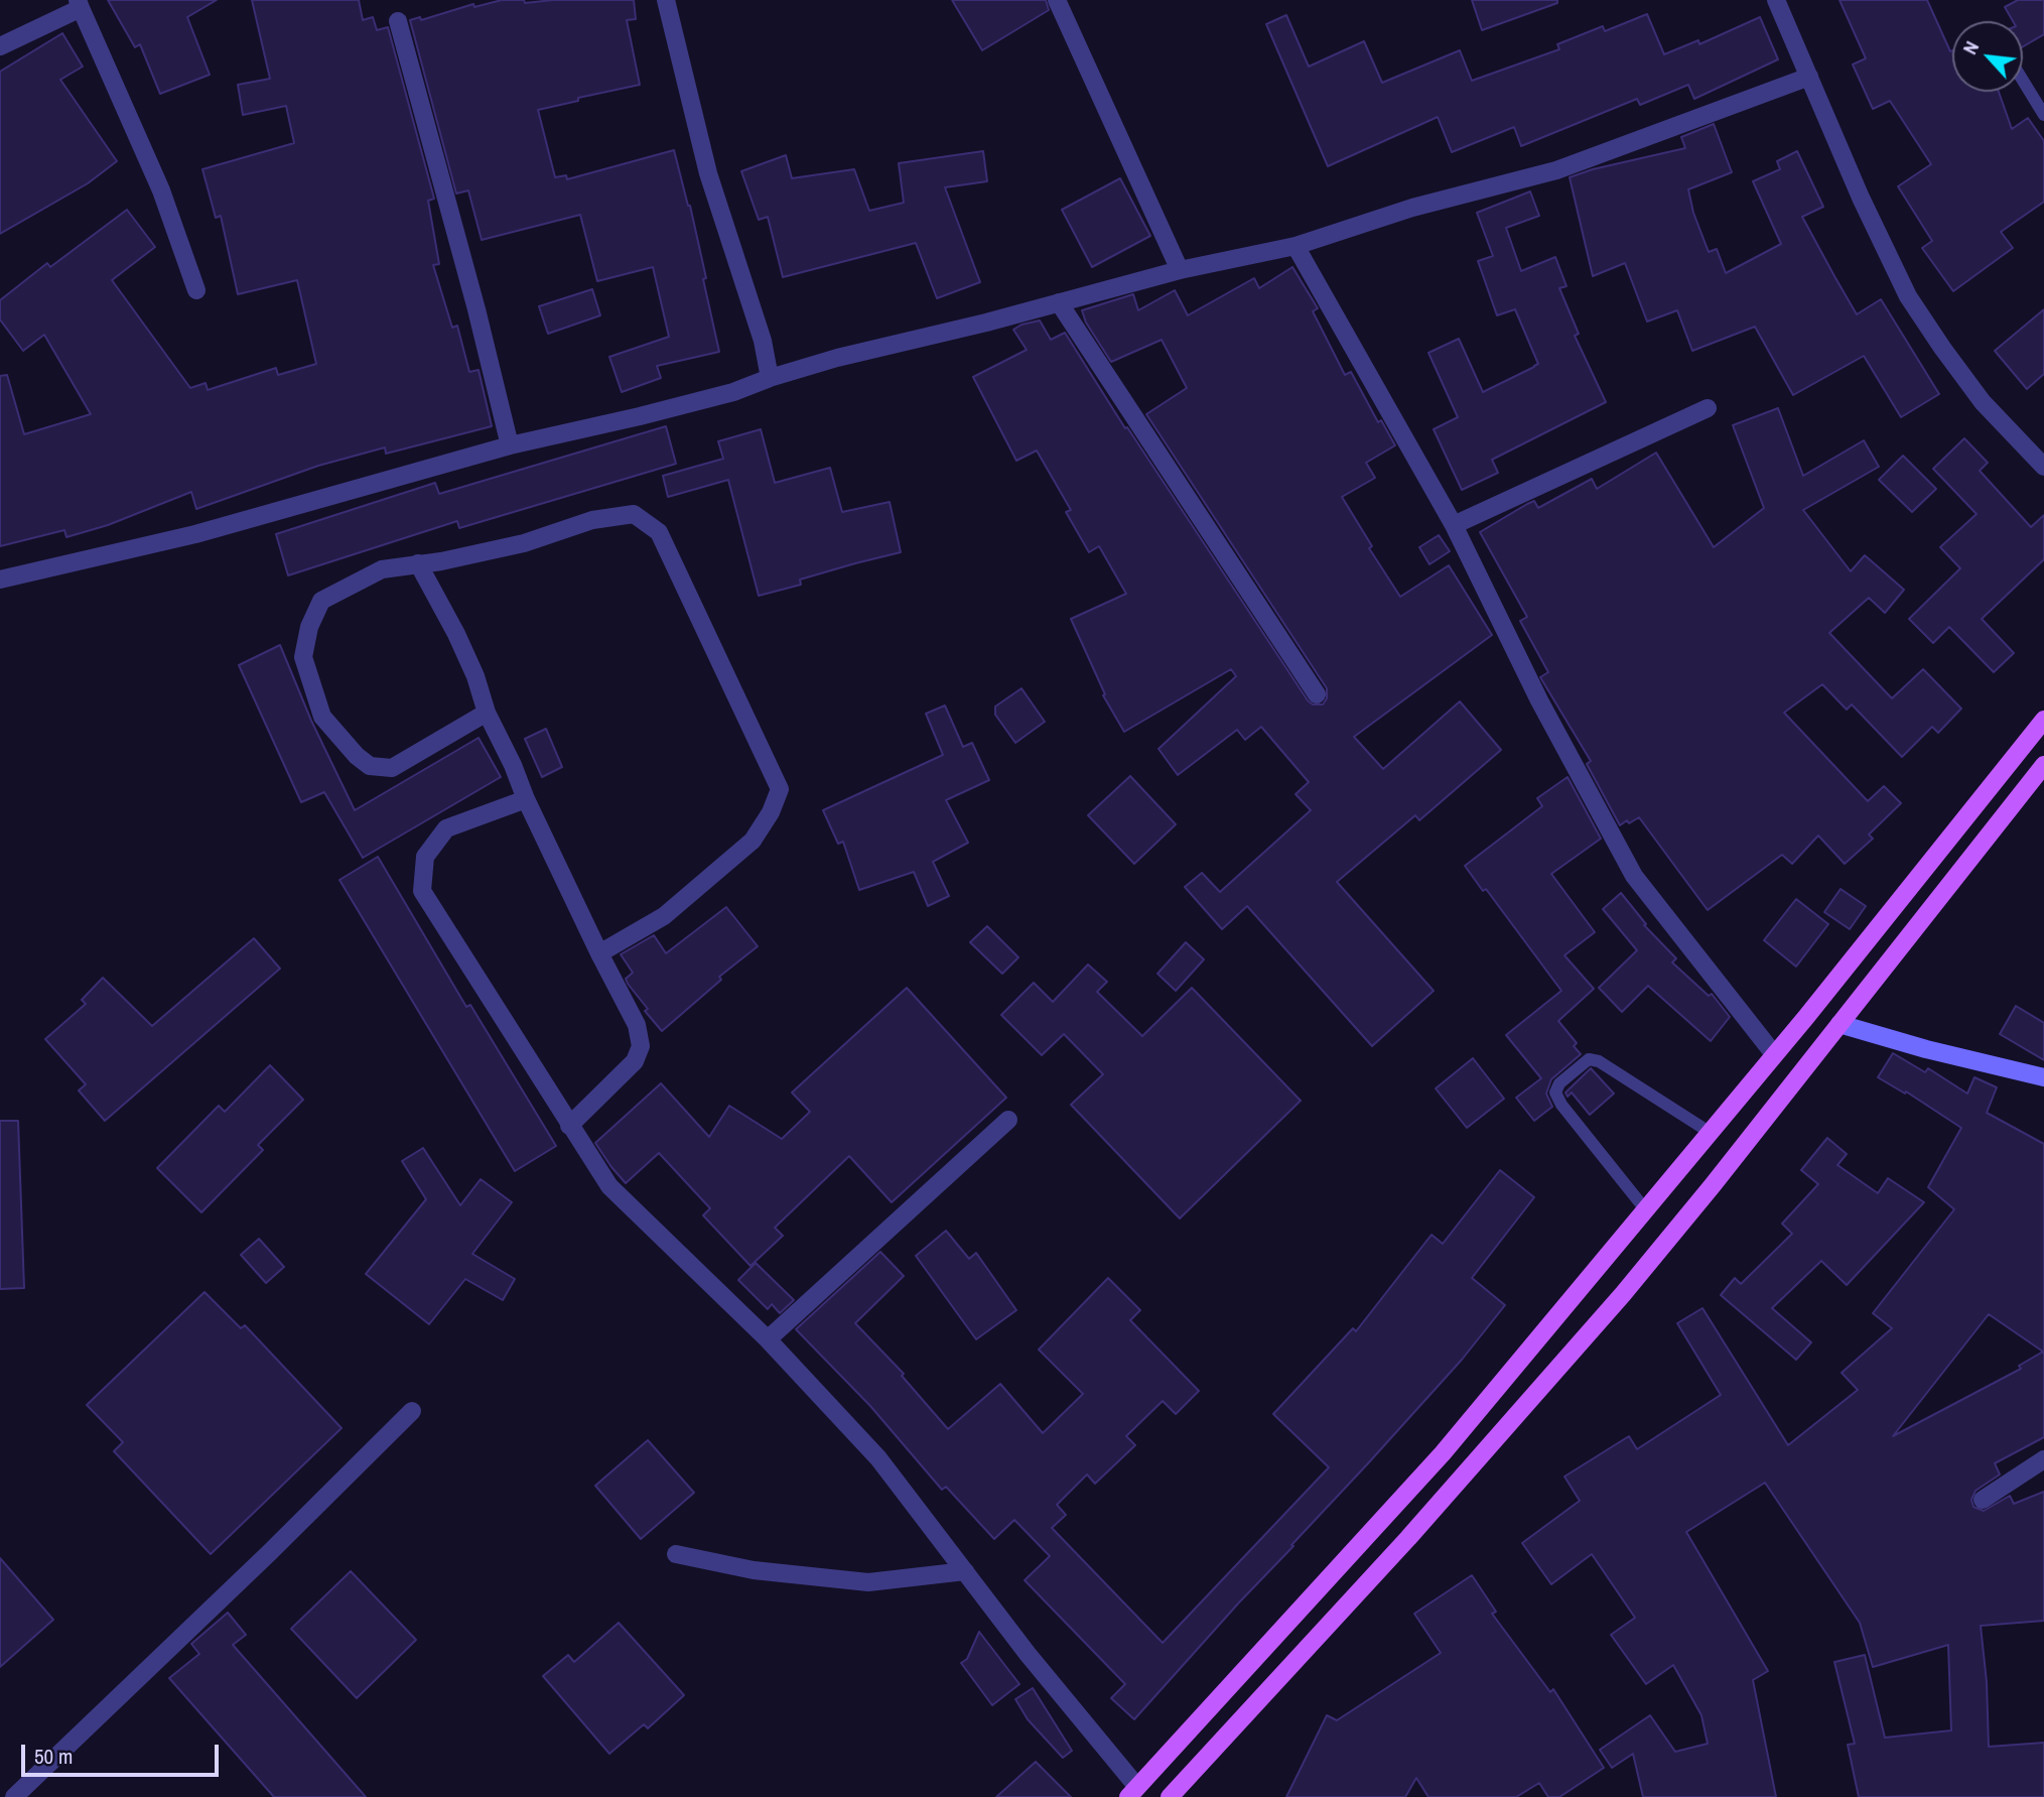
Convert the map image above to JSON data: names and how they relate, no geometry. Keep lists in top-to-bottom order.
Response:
{
  "scale_bar": "50 m",
  "north": "top left"
}
